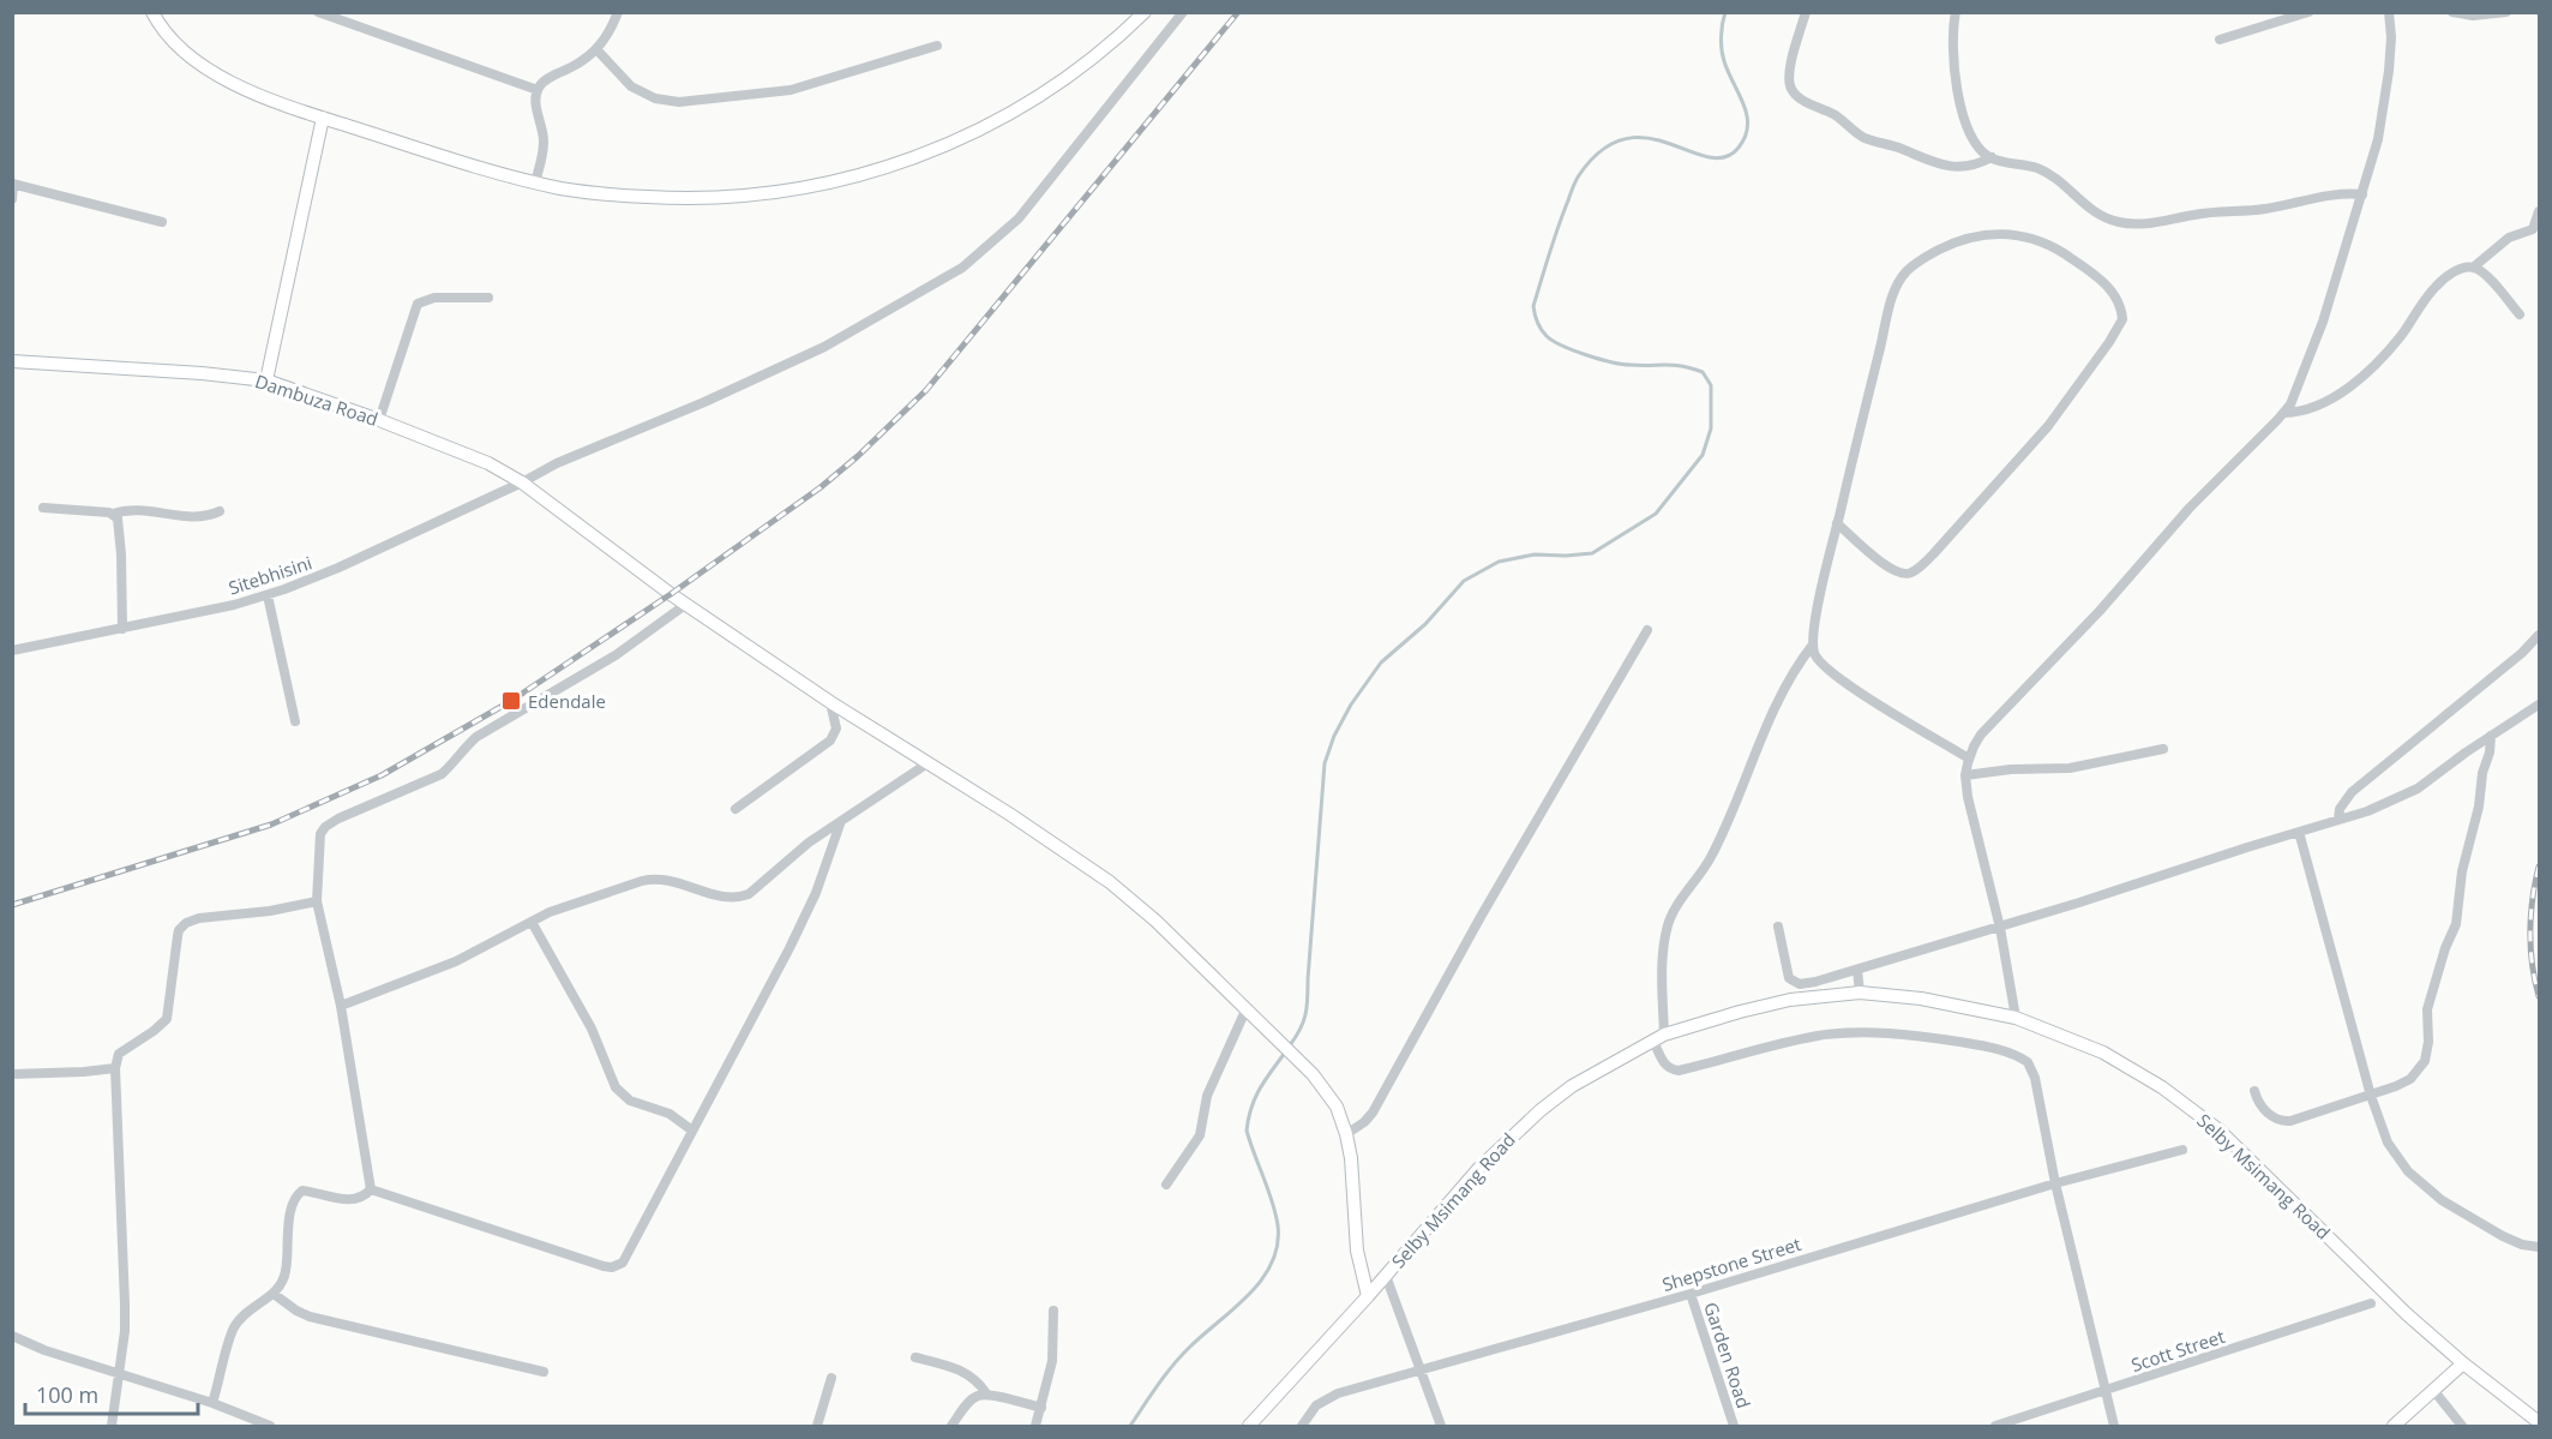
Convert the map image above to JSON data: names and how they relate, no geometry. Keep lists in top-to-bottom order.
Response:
{
  "streets": {
    "street": [
      "Dambuza Road",
      "Sitebhisini",
      "Selby Msimang Road",
      "Shepstone Street",
      "Scott Street",
      "Garden Road"
    ]
  },
  "crossings": [
    ["Dambuza Road", "Sitebhisini"],
    ["Dambuza Road", "Selby Msimang Road"],
    ["Shepstone Street", "Garden Road"]
  ],
  "places": {
    "transit": ["Edendale"]
  },
  "scale_bar": "100 m"
}
